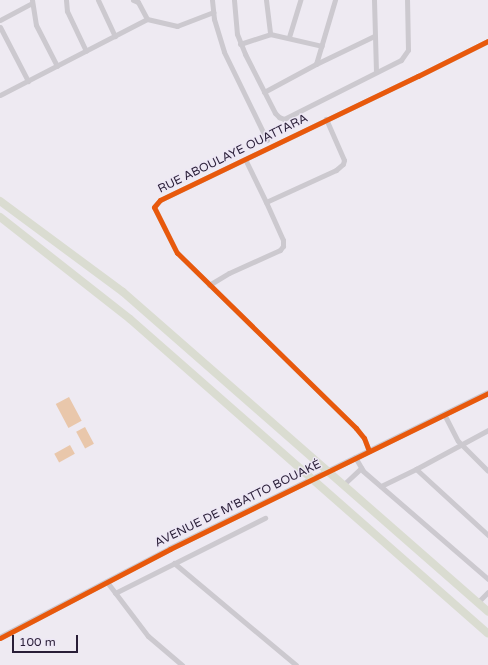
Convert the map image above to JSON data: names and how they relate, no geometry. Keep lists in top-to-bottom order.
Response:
{
  "streets": {
    "street": ["RUE ABOULAYE OUATTARA", "AVENUE DE M'BATTO BOUAKÉ"]
  },
  "crossings": [
    ["RUE ABOULAYE OUATTARA", "AVENUE DE M'BATTO BOUAKÉ"]
  ],
  "scale_bar": "100 m"
}
